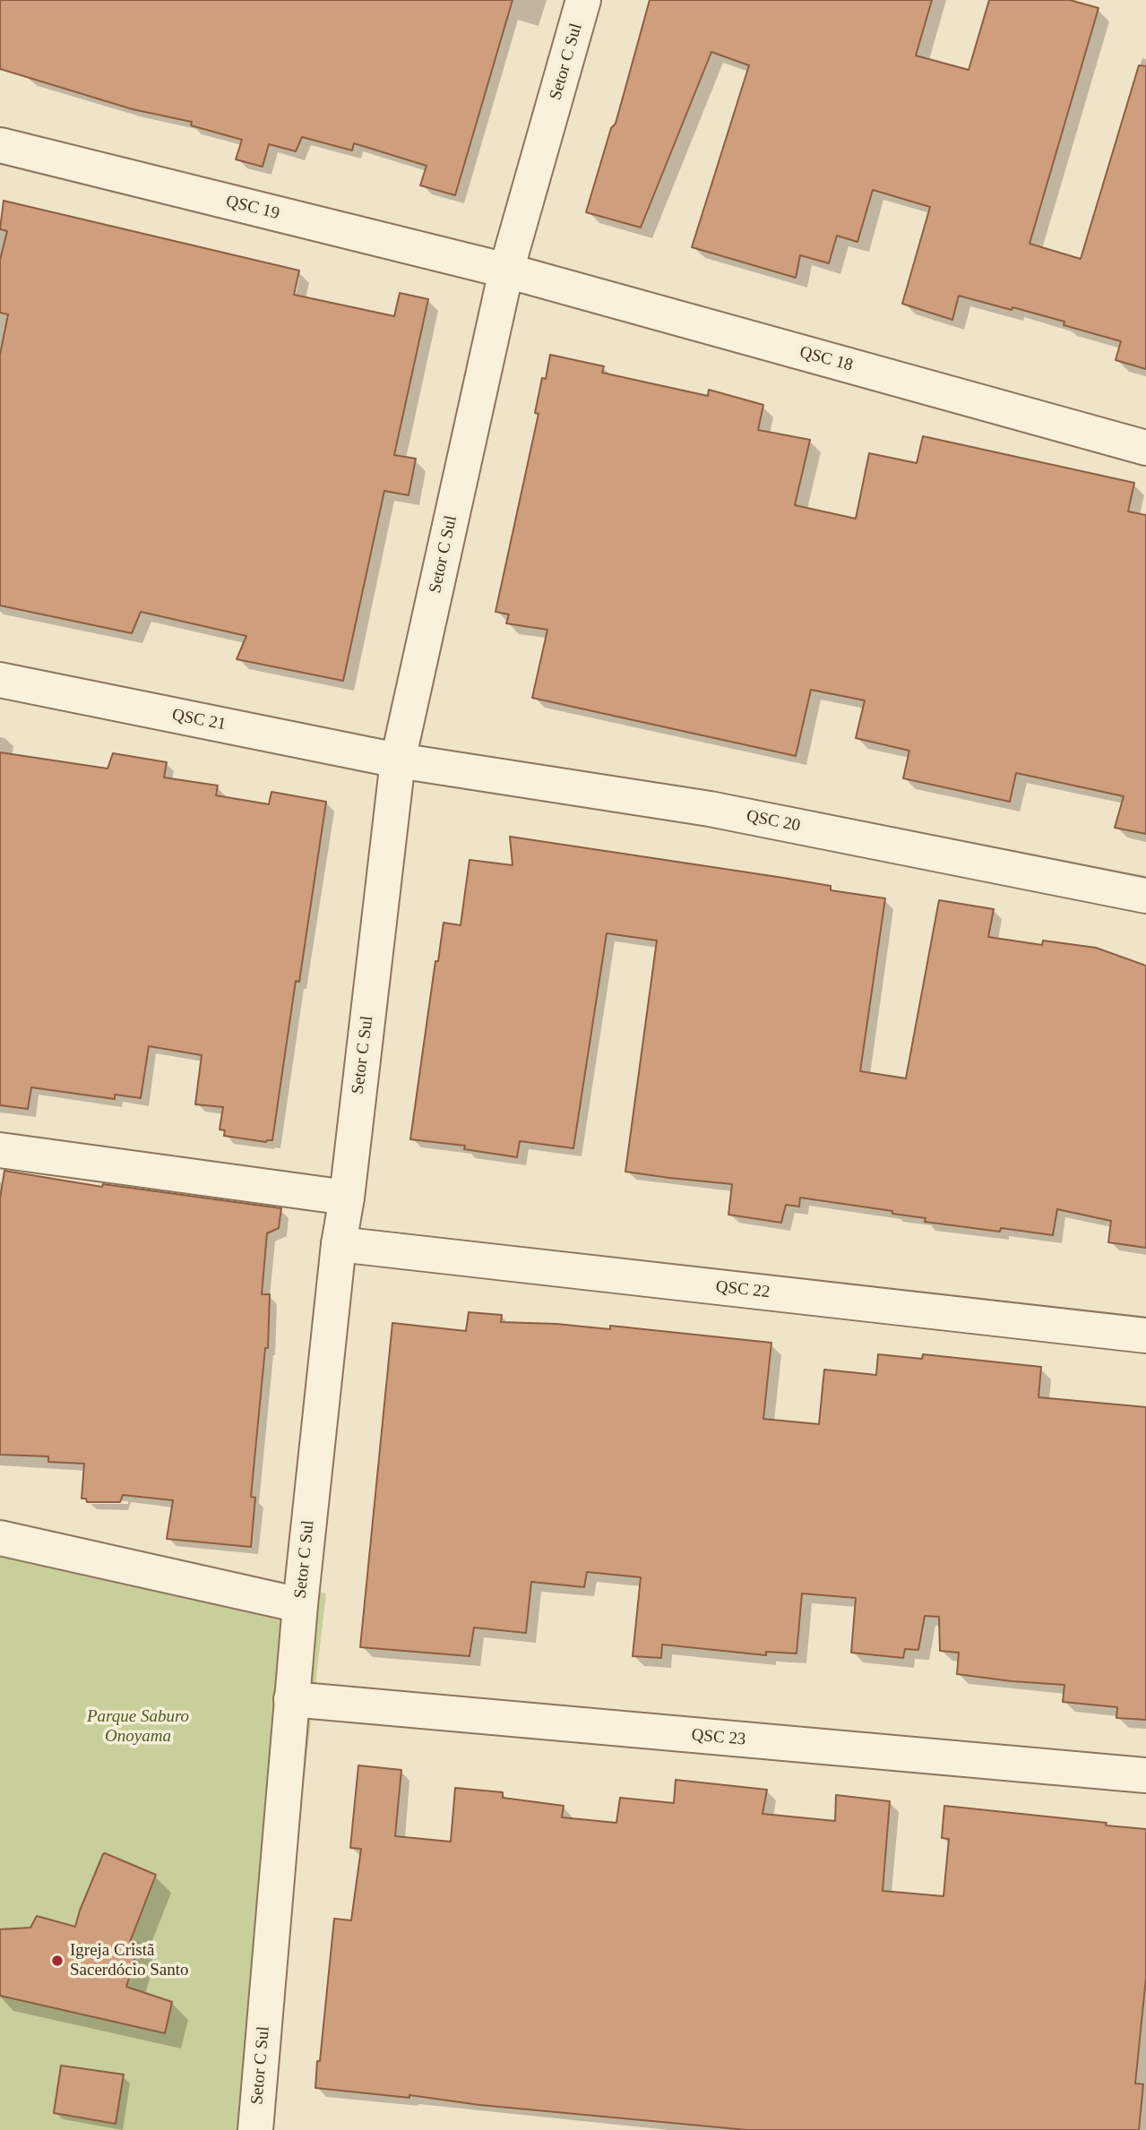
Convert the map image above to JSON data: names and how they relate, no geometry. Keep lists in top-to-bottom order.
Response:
{
  "streets": {
    "street": [
      "Setor C Sul",
      "QSC 19",
      "QSC 18",
      "QSC 21",
      "QSC 20",
      "QSC 22",
      "QSC 23"
    ]
  },
  "crossings": [
    ["Setor C Sul", "QSC 19"],
    ["Setor C Sul", "QSC 18"],
    ["Setor C Sul", "QSC 21"],
    ["Setor C Sul", "QSC 20"],
    ["Setor C Sul", "QSC 22"],
    ["Setor C Sul", "QSC 23"],
    ["QSC 19", "QSC 18"],
    ["QSC 21", "QSC 20"]
  ],
  "parks": ["Parque Saburo Onoyama"],
  "places": ["Igreja Cristã Sacerdócio Santo"]
}
